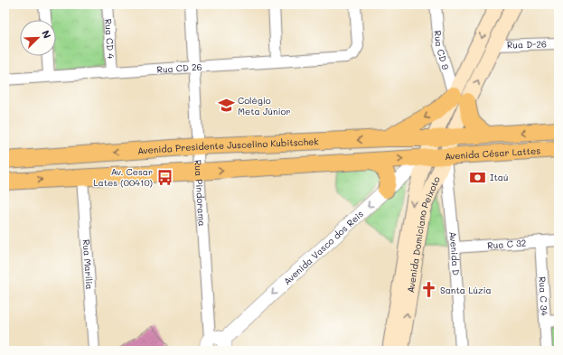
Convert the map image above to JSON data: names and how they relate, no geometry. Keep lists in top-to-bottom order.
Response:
{
  "streets": {
    "main road": ["Avenida Presidente Juscelino Kubitschek", "Avenida César Lattes", "Avenida Domiciano Peixoto"],
    "street": [
      "Rua CD 4",
      "Rua D-26",
      "Rua CD 9",
      "Rua CD 26",
      "Rua Pindorama",
      "Rua C 32",
      "Avenida Vasco dos Reis",
      "Avenida D",
      "Rua Marília",
      "Rua C 34"
    ]
  },
  "crossings": [
    ["Rua CD 4", "Rua CD 26"],
    ["Rua D-26", "Avenida Domiciano Peixoto"],
    ["Rua CD 9", "Avenida Domiciano Peixoto"],
    ["Rua CD 26", "Rua Pindorama"],
    ["Avenida Presidente Juscelino Kubitschek", "Avenida César Lattes"],
    ["Avenida Presidente Juscelino Kubitschek", "Rua Pindorama"],
    ["Avenida Presidente Juscelino Kubitschek", "Avenida Domiciano Peixoto"],
    ["Avenida César Lattes", "Avenida Domiciano Peixoto"],
    ["Avenida César Lattes", "Avenida Vasco dos Reis"],
    ["Avenida César Lattes", "Avenida D"],
    ["Rua Pindorama", "Avenida Vasco dos Reis"],
    ["Avenida Domiciano Peixoto", "Avenida Vasco dos Reis"],
    ["Avenida Domiciano Peixoto", "Avenida D"],
    ["Rua C 32", "Avenida D"],
    ["Rua C 32", "Rua C 34"]
  ],
  "one_way": ["Avenida Vasco dos Reis"],
  "places": {
    "school or university": ["Colégio Meta Júnior"],
    "bus stop": ["Av. Cesar Lates (00410)"],
    "bank": ["Itaú"],
    "church": ["Santa Lúzia"]
  },
  "north": "top right"
}
